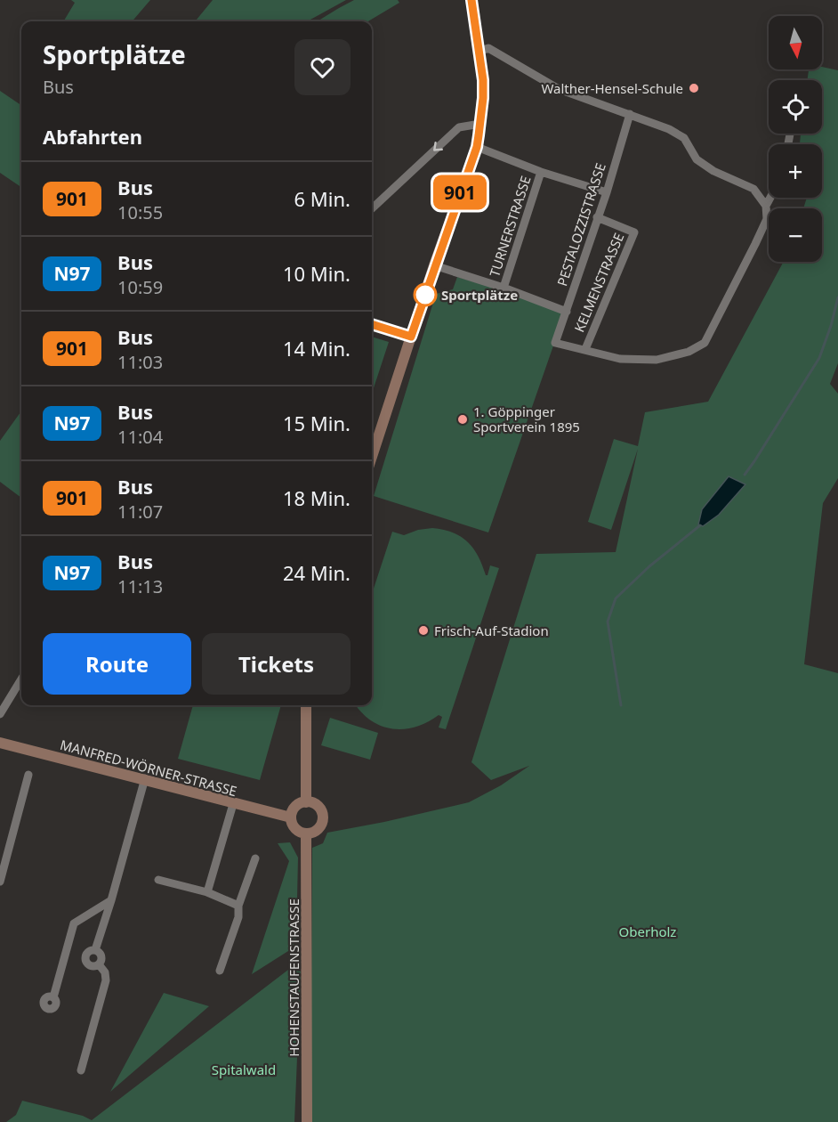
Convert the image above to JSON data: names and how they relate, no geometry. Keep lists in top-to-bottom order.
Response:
{
  "streets": {
    "main road": ["MANFRED-WÖRNER-STRASSE", "HOHENSTAUFENSTRASSE"],
    "street": ["PESTALOZZISTRASSE", "TURNERSTRASSE", "KELMENSTRASSE"]
  },
  "crossings": [
    ["PESTALOZZISTRASSE", "TURNERSTRASSE"],
    ["PESTALOZZISTRASSE", "KELMENSTRASSE"],
    ["MANFRED-WÖRNER-STRASSE", "HOHENSTAUFENSTRASSE"]
  ],
  "parks": ["Oberholz", "Spitalwald"],
  "places": [
    "Walther-Hensel-Schule",
    "Sportplätze",
    "1. Göppinger Sportverein 1895",
    "Frisch-Auf-Stadion"
  ],
  "lines": ["bus line 901"],
  "north": "bottom",
  "page": {
    "on_map": "901",
    "map_buttons": ["+", "−"],
    "heading": [
      ["Sportplätze", "Bus"],
      "Abfahrten"
    ],
    "list": [
      {
        "mark": "901",
        "name": "Bus",
        "note": "10:55",
        "value": "6 Min."
      },
      {
        "mark": "N97",
        "name": "Bus",
        "note": "10:59",
        "value": "10 Min."
      },
      {
        "mark": "901",
        "name": "Bus",
        "note": "11:03",
        "value": "14 Min."
      },
      {
        "mark": "N97",
        "name": "Bus",
        "note": "11:04",
        "value": "15 Min."
      },
      {
        "mark": "901",
        "name": "Bus",
        "note": "11:07",
        "value": "18 Min."
      },
      {
        "mark": "N97",
        "name": "Bus",
        "note": "11:13",
        "value": "24 Min."
      }
    ],
    "buttons": ["Route", "Tickets"]
  }
}
